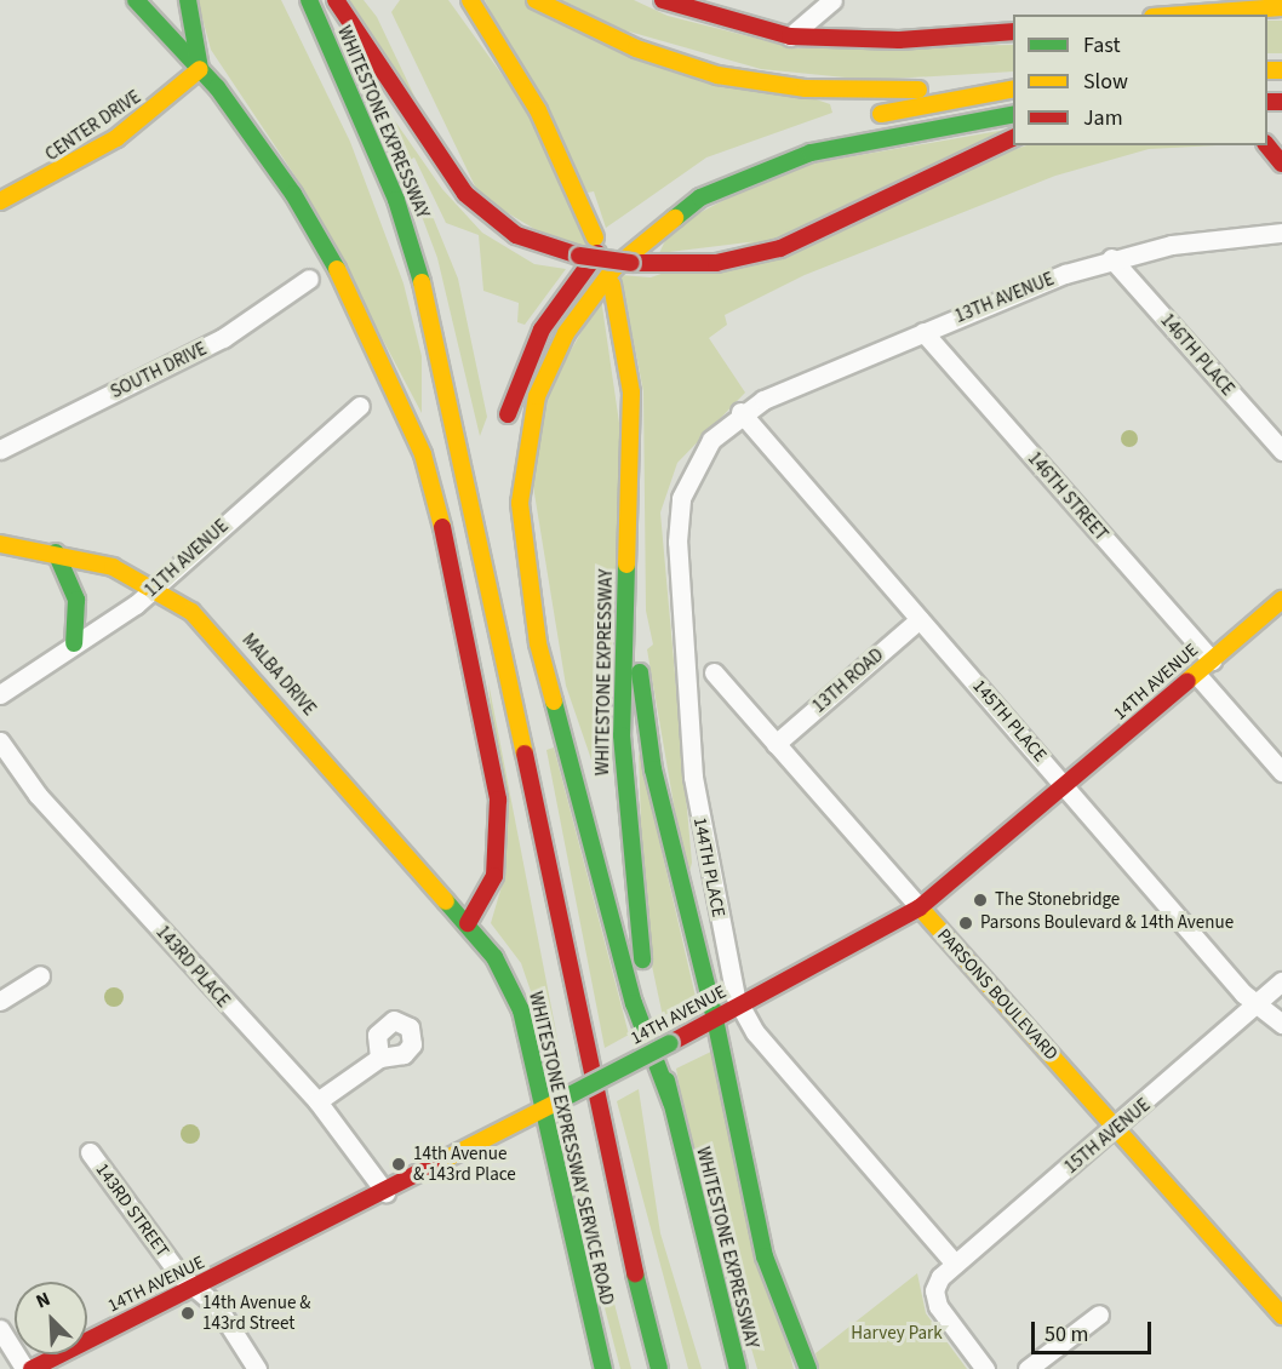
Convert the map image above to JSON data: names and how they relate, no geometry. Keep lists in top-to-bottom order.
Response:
{
  "streets": {
    "main road": [
      "WHITESTONE EXPRESSWAY",
      "CENTER DRIVE",
      "MALBA DRIVE",
      "14TH AVENUE",
      "PARSONS BOULEVARD",
      "WHITESTONE EXPRESSWAY SERVICE ROAD"
    ],
    "street": [
      "13TH AVENUE",
      "146TH PLACE",
      "SOUTH DRIVE",
      "146TH STREET",
      "11TH AVENUE",
      "13TH ROAD",
      "145TH PLACE",
      "144TH PLACE",
      "143RD PLACE",
      "15TH AVENUE",
      "143RD STREET"
    ]
  },
  "crossings": [
    ["13TH AVENUE", "146TH PLACE"],
    ["13TH AVENUE", "146TH STREET"],
    ["13TH AVENUE", "145TH PLACE"],
    ["13TH AVENUE", "144TH PLACE"],
    ["146TH STREET", "14TH AVENUE"],
    ["11TH AVENUE", "MALBA DRIVE"],
    ["MALBA DRIVE", "WHITESTONE EXPRESSWAY SERVICE ROAD"],
    ["13TH ROAD", "145TH PLACE"],
    ["13TH ROAD", "PARSONS BOULEVARD"],
    ["14TH AVENUE", "145TH PLACE"],
    ["14TH AVENUE", "144TH PLACE"],
    ["14TH AVENUE", "143RD PLACE"],
    ["14TH AVENUE", "PARSONS BOULEVARD"],
    ["14TH AVENUE", "WHITESTONE EXPRESSWAY SERVICE ROAD"],
    ["14TH AVENUE", "143RD STREET"],
    ["145TH PLACE", "144TH PLACE"],
    ["145TH PLACE", "15TH AVENUE"],
    ["144TH PLACE", "15TH AVENUE"],
    ["PARSONS BOULEVARD", "15TH AVENUE"]
  ],
  "parks": ["Harvey Park"],
  "places": [
    "The Stonebridge",
    "Parsons Boulevard & 14th Avenue",
    "14th Avenue & 143rd Place",
    "14th Avenue & 143rd Street"
  ],
  "legend": ["Fast", "Slow", "Jam"],
  "scale_bar": "50 m",
  "north": "top left"
}
